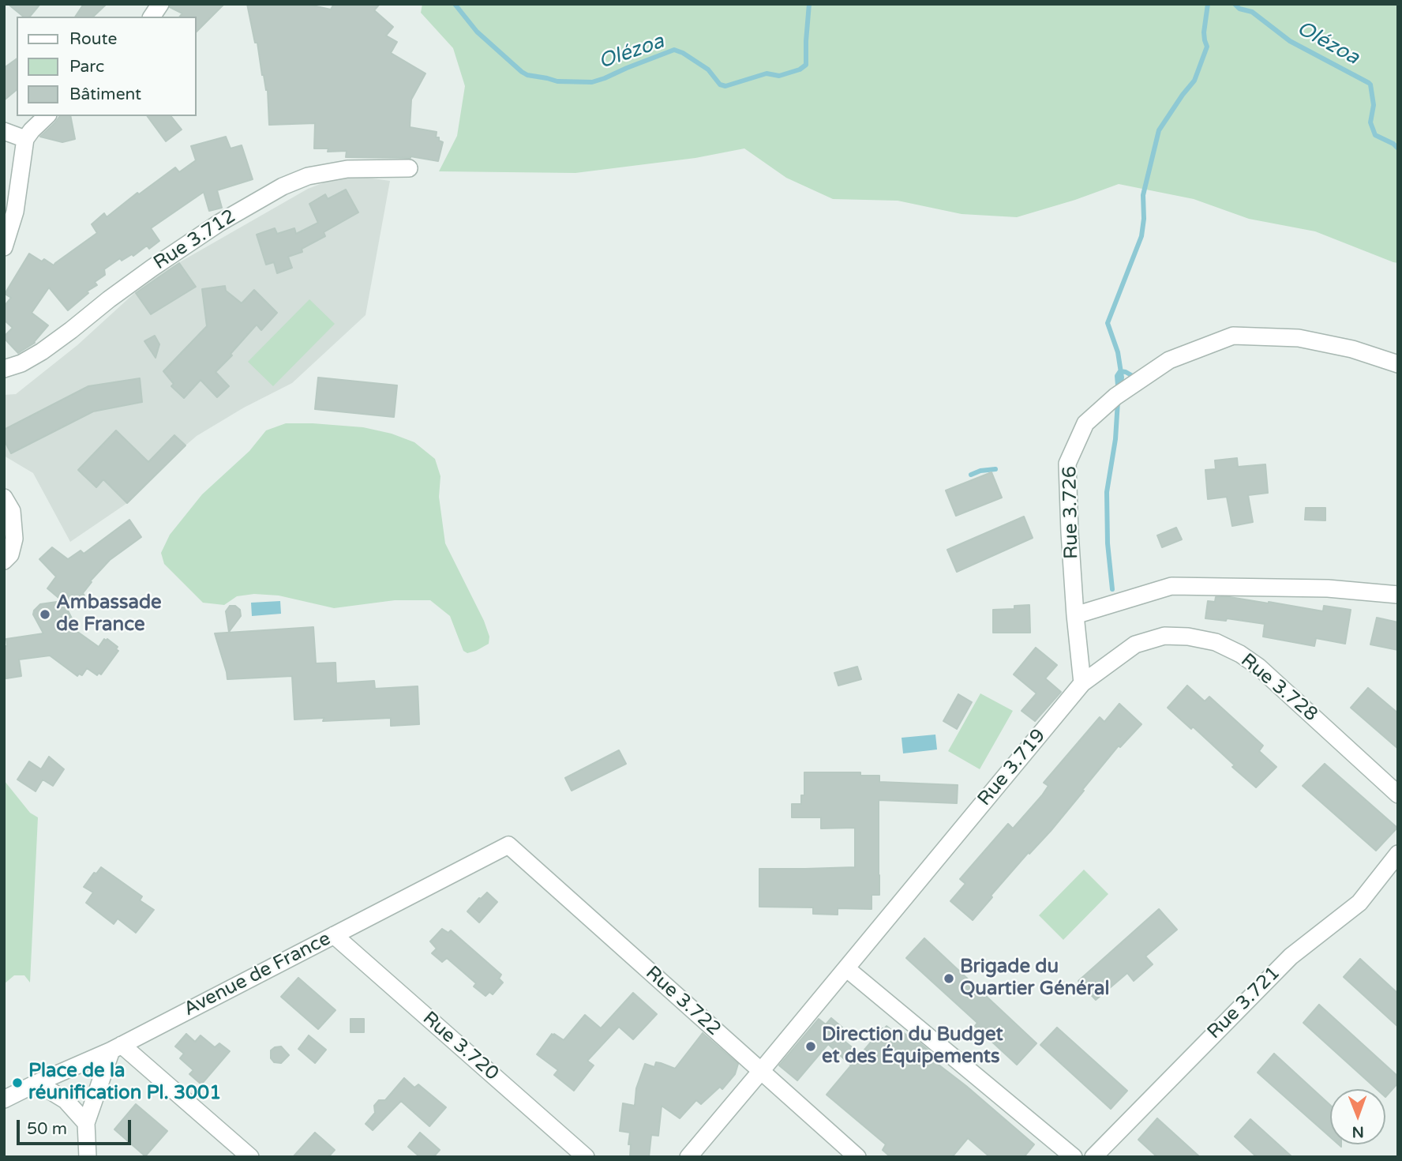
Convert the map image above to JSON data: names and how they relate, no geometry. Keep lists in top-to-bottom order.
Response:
{
  "streets": {
    "street": [
      "Rue 3.712",
      "Rue 3.726",
      "Rue 3.728",
      "Rue 3.719",
      "Avenue de France",
      "Rue 3.722",
      "Rue 3.721",
      "Rue 3.720"
    ]
  },
  "crossings": [
    ["Rue 3.728", "Rue 3.719"],
    ["Rue 3.719", "Rue 3.722"],
    ["Avenue de France", "Rue 3.722"],
    ["Avenue de France", "Rue 3.720"]
  ],
  "water": ["Olézoa"],
  "places": [
    "Ambassade de France",
    "Brigade du Quartier Général",
    "Direction du Budget et des Équipements",
    "Place de la réunification Pl. 3001"
  ],
  "legend": ["Route", "Parc", "Bâtiment"],
  "scale_bar": "50 m",
  "north": "bottom"
}
